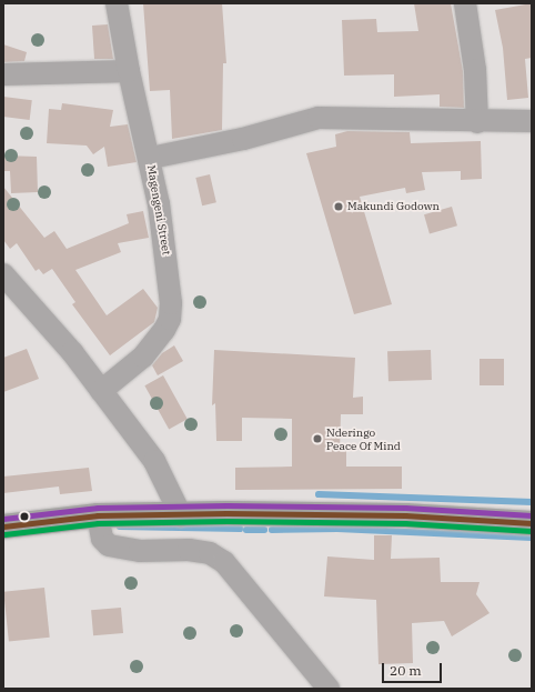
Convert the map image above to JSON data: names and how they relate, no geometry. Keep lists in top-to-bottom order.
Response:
{
  "streets": {
    "street": ["Magengeni Street"]
  },
  "places": ["Makundi Godown", "Nderingo Peace Of Mind"],
  "scale_bar": "20 m"
}
